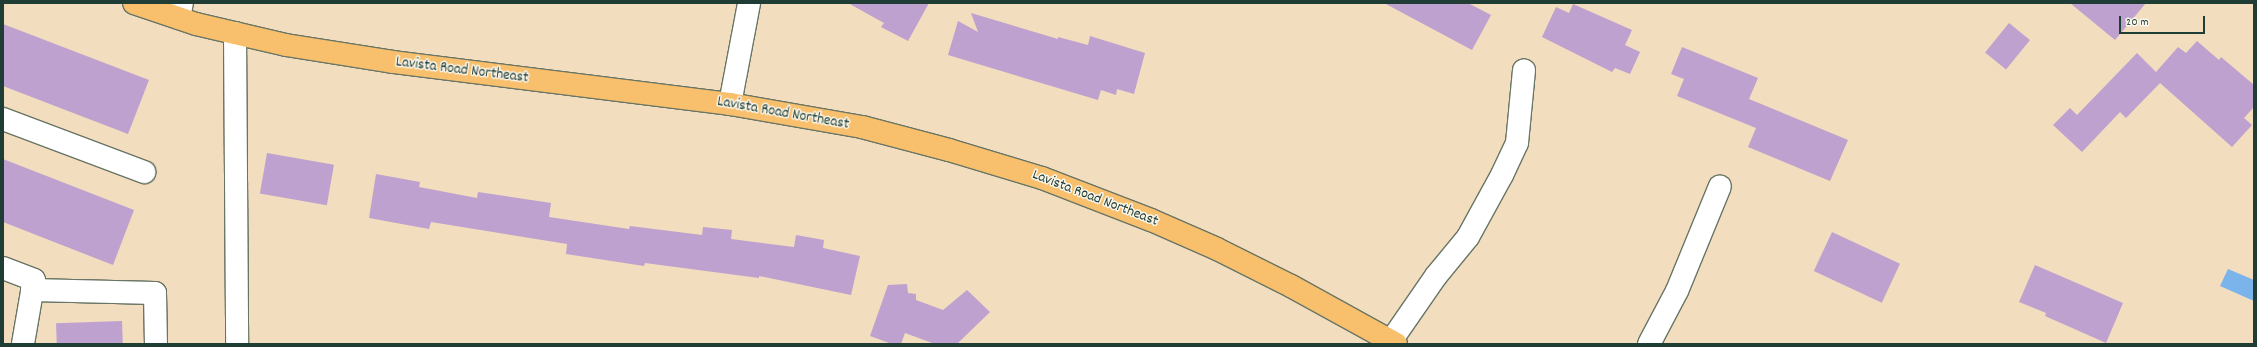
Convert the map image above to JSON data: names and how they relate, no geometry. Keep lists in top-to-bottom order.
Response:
{
  "streets": {
    "main road": ["Lavista Road Northeast"]
  },
  "scale_bar": "20 m"
}
